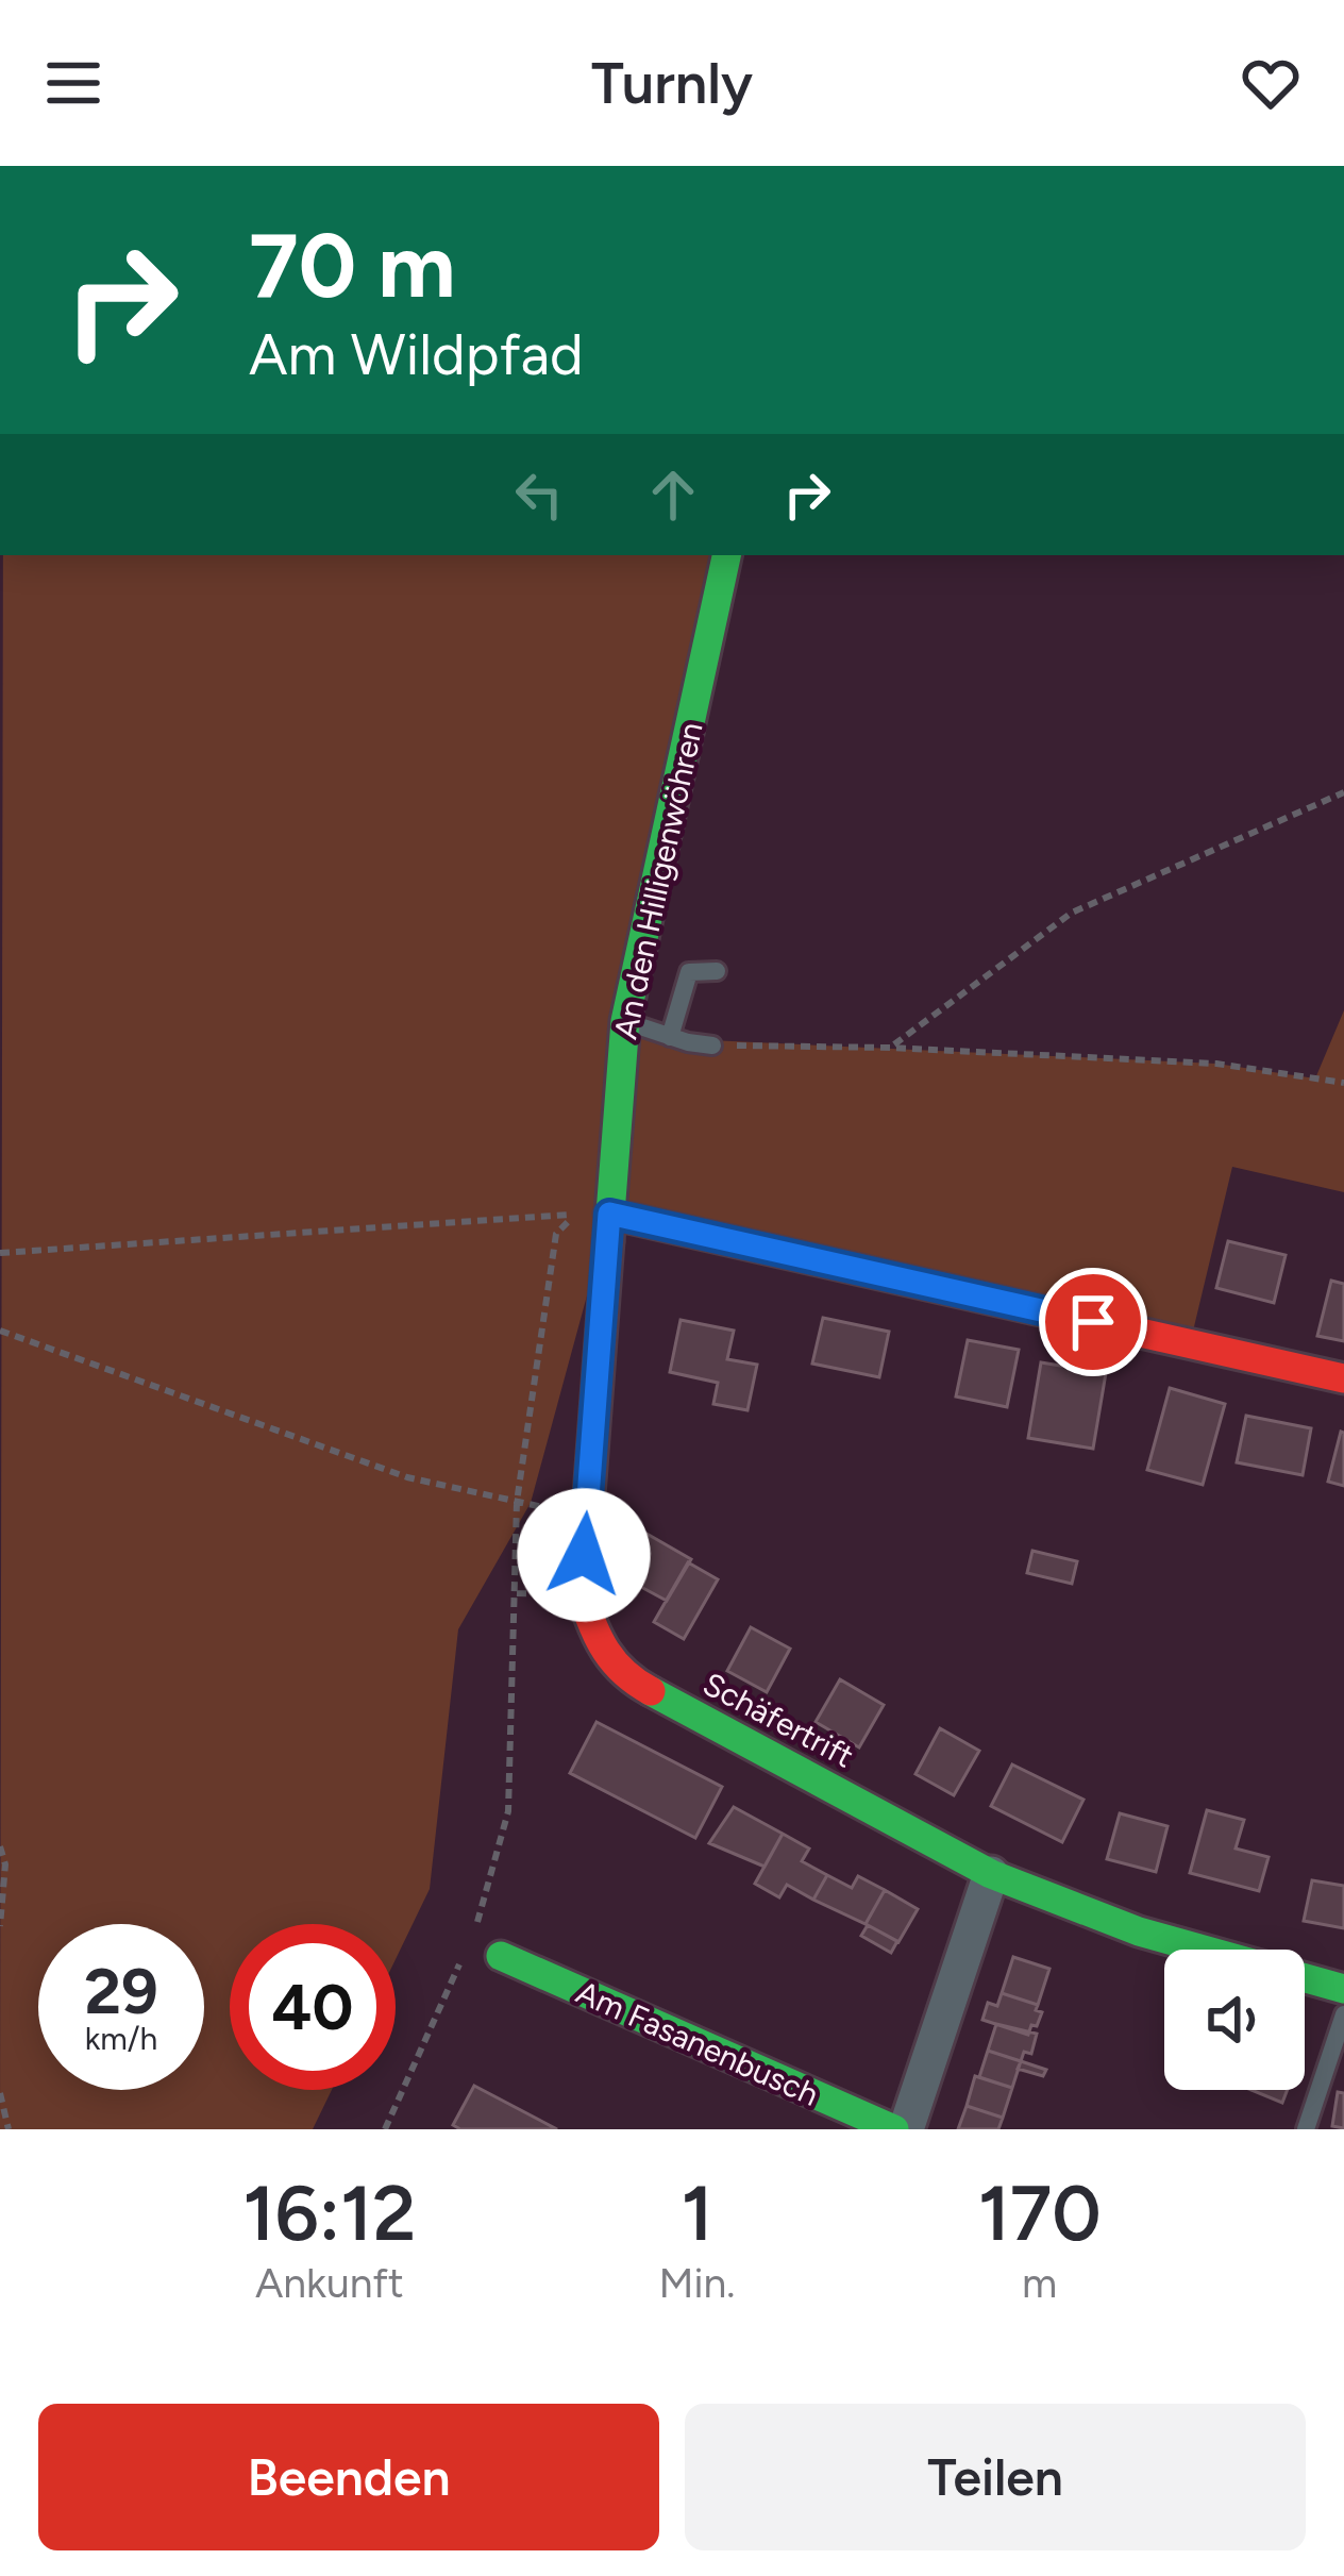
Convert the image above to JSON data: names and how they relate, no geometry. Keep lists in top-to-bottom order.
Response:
{
  "streets": {
    "main road": ["An den Hilligenwöhren", "Schäfertrift", "Am Fasanenbusch"]
  },
  "crossings": [
    ["An den Hilligenwöhren", "Schäfertrift"]
  ],
  "page": {
    "header": "Turnly",
    "turn": ["70 m", "Am Wildpfad"],
    "speed": "29 km/h",
    "limit": "40",
    "eta": [
      "16:12",
      "Ankunft",
      "1",
      "Min.",
      "170",
      "m"
    ],
    "buttons": ["Beenden", "Teilen"]
  }
}
